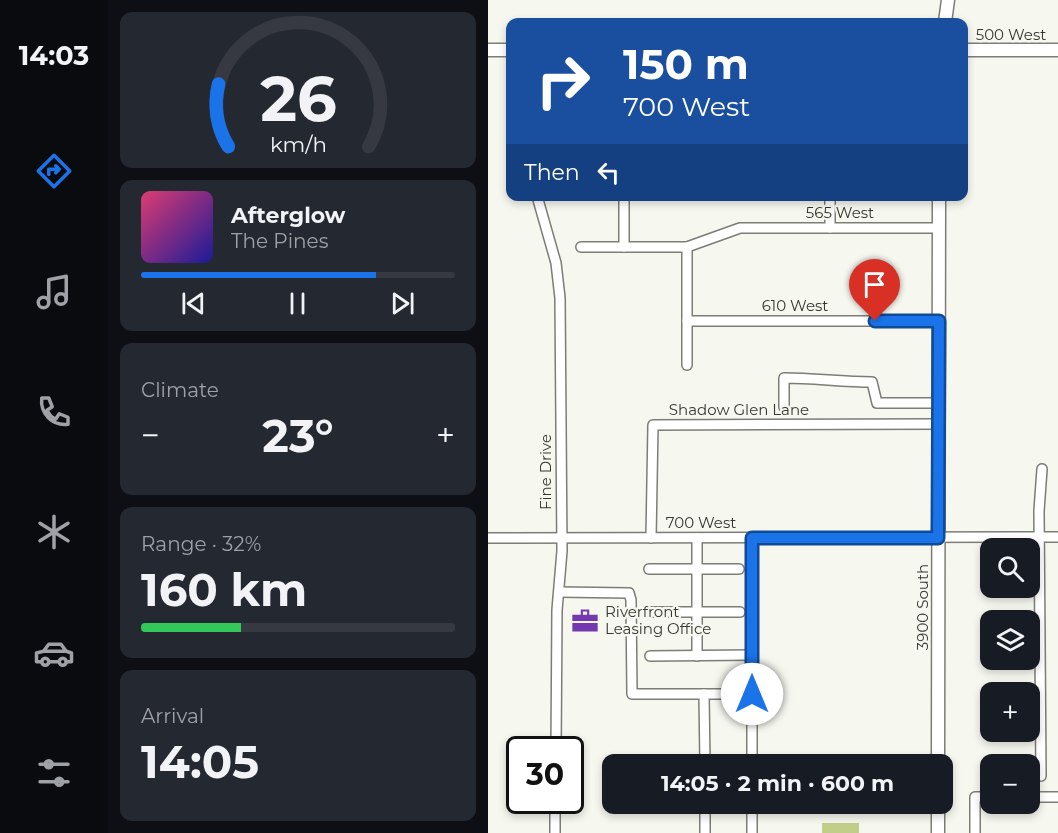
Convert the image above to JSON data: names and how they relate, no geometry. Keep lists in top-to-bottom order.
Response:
{
  "streets": {
    "main road": ["500 West", "3900 South"],
    "street": [
      "565 West",
      "610 West",
      "Shadow Glen Lane",
      "Fine Drive",
      "700 West"
    ]
  },
  "crossings": [
    ["565 West", "3900 South"],
    ["610 West", "3900 South"],
    ["Shadow Glen Lane", "700 West"],
    ["Shadow Glen Lane", "3900 South"],
    ["Fine Drive", "700 West"],
    ["700 West", "3900 South"]
  ],
  "places": {
    "office": ["Riverfront Leasing Office"]
  },
  "page": {
    "tabs": "14:03",
    "turn": ["150 m", "700 West"],
    "then": "Then",
    "song": ["Afterglow", "The Pines"],
    "tile": [
      "Climate",
      ["Range · 32%", "160 km"],
      ["Arrival", "14:05"]
    ],
    "heat": ["−", "23°", "+"],
    "map_buttons": ["+", "−"],
    "limit": "30",
    "trip": "14:05 · 2 min · 600 m",
    "gauge": ["26", "km/h"]
  }
}
